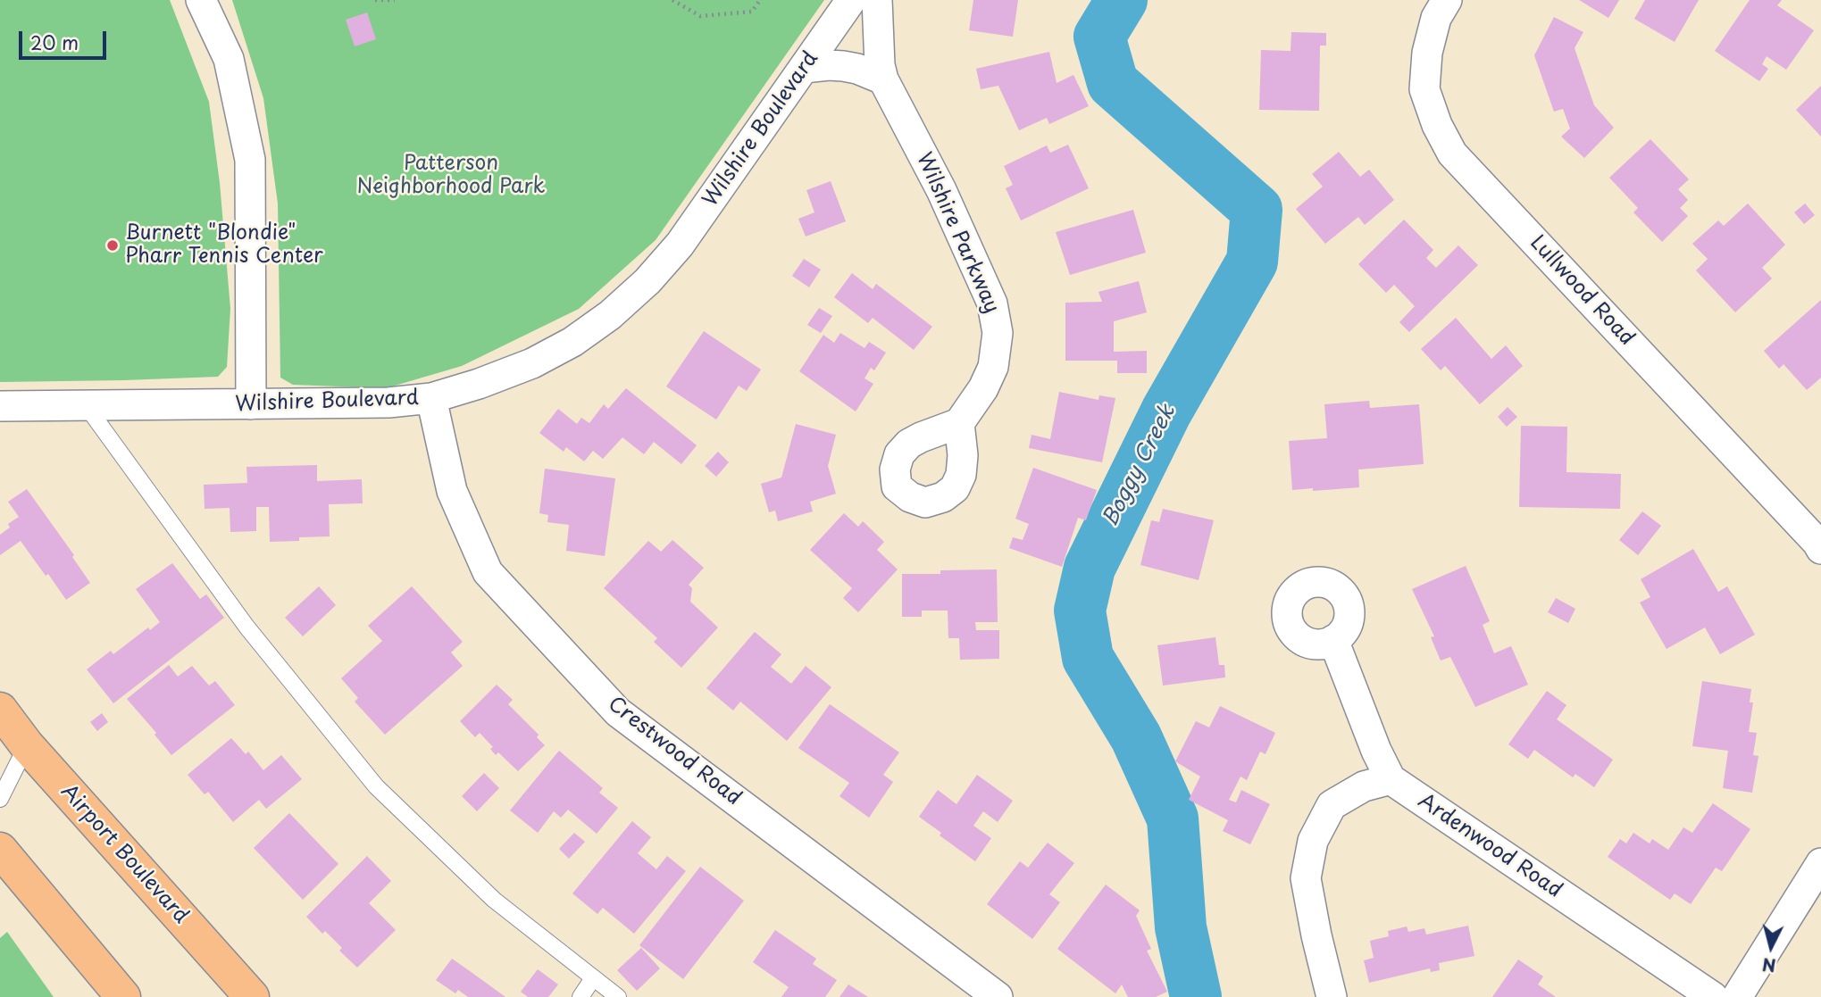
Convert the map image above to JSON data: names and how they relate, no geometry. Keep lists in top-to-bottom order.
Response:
{
  "streets": {
    "main road": ["Airport Boulevard"],
    "street": [
      "Wilshire Boulevard",
      "Wilshire Parkway",
      "Lullwood Road",
      "Crestwood Road",
      "Ardenwood Road"
    ]
  },
  "crossings": [
    ["Wilshire Boulevard", "Crestwood Road"]
  ],
  "water": ["Boggy Creek"],
  "parks": ["Patterson Neighborhood Park"],
  "places": ["Burnett \"Blondie\" Pharr Tennis Center"],
  "scale_bar": "20 m",
  "north": "bottom"
}
